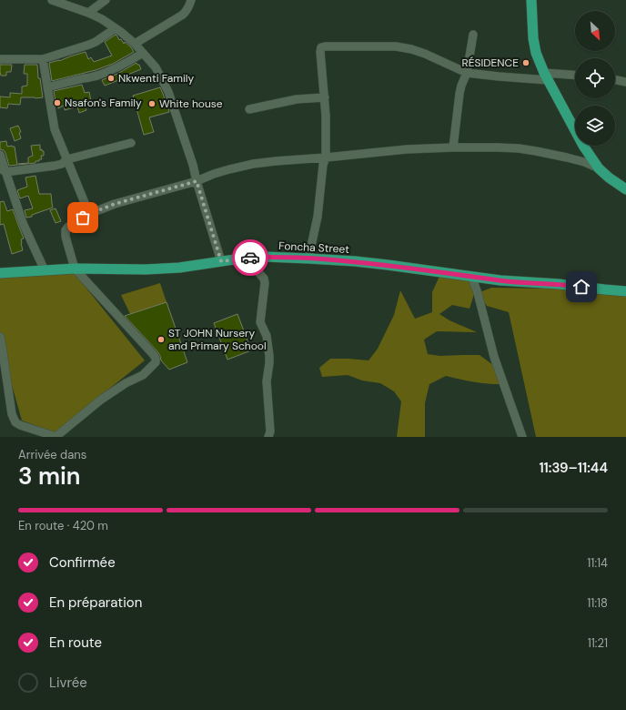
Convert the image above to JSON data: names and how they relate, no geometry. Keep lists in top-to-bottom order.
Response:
{
  "streets": {
    "main road": ["Foncha Street"]
  },
  "places": [
    "RÉSIDENCE",
    "Nkwenti Family",
    "Nsafon's Family",
    "White house",
    "ST JOHN Nursery and Primary School"
  ],
  "north": "bottom right",
  "page": {
    "heading": ["3 min", "Arrivée dans", "11:39–11:44"],
    "bar": "En route · 420 m",
    "list": [
      ["Confirmée", "11:14"],
      ["En préparation", "11:18"],
      ["En route", "11:21"],
      "Livrée"
    ]
  }
}
